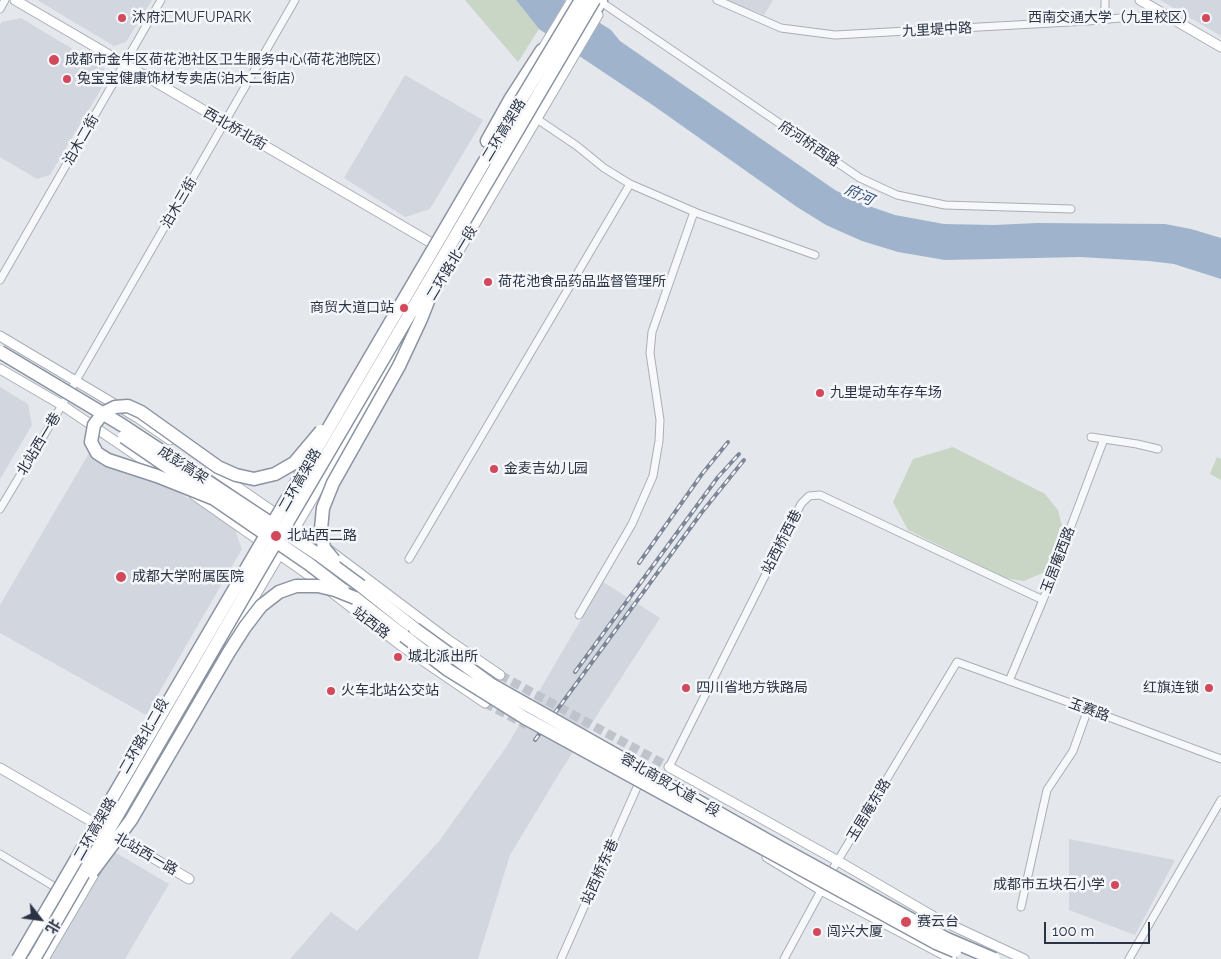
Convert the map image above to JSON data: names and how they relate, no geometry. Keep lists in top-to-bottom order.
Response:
{
  "streets": {
    "highway": ["二环高架路", "成彭高架", "蓉北商贸大道一段"],
    "main road": [
      "西北桥北街",
      "二环路北一段",
      "站西路",
      "二环路北二段",
      "北站西一路"
    ],
    "street": [
      "九里堤中路",
      "泊木二街",
      "府河桥西路",
      "泊木三街",
      "北站西一巷",
      "站西桥西巷",
      "玉居庵西路",
      "玉赛路",
      "玉居庵东路",
      "站西桥东巷"
    ]
  },
  "crossings": [
    ["西北桥北街", "泊木二街"],
    ["西北桥北街", "泊木三街"],
    ["西北桥北街", "二环路北一段"],
    ["二环高架路", "府河桥西路"],
    ["二环高架路", "二环路北一段"],
    ["府河桥西路", "二环路北一段"],
    ["泊木三街", "北站西一巷"],
    ["二环路北一段", "二环路北二段"],
    ["成彭高架", "蓉北商贸大道一段"],
    ["站西桥西巷", "玉居庵西路"],
    ["站西桥西巷", "蓉北商贸大道一段"],
    ["玉居庵西路", "玉赛路"],
    ["站西路", "二环路北二段"],
    ["玉赛路", "玉居庵东路"],
    ["二环路北二段", "北站西一路"],
    ["蓉北商贸大道一段", "玉居庵东路"],
    ["蓉北商贸大道一段", "站西桥东巷"]
  ],
  "water": ["府河"],
  "places": [
    "沐府汇MUFUPARK",
    "西南交通大学（九里校区）",
    "成都市金牛区荷花池社区卫生服务中心(荷花池院区)",
    "兔宝宝健康饰材专卖店(泊木二街店)",
    "荷花池食品药品监督管理所",
    "商贸大道口站",
    "九里堤动车存车场",
    "金麦吉幼儿园",
    "北站西二路",
    "成都大学附属医院",
    "城北派出所",
    "四川省地方铁路局",
    "红旗连锁",
    "火车北站公交站",
    "成都市五块石小学",
    "赛云台",
    "闯兴大厦"
  ],
  "scale_bar": "100 m",
  "north": "bottom right"
}
